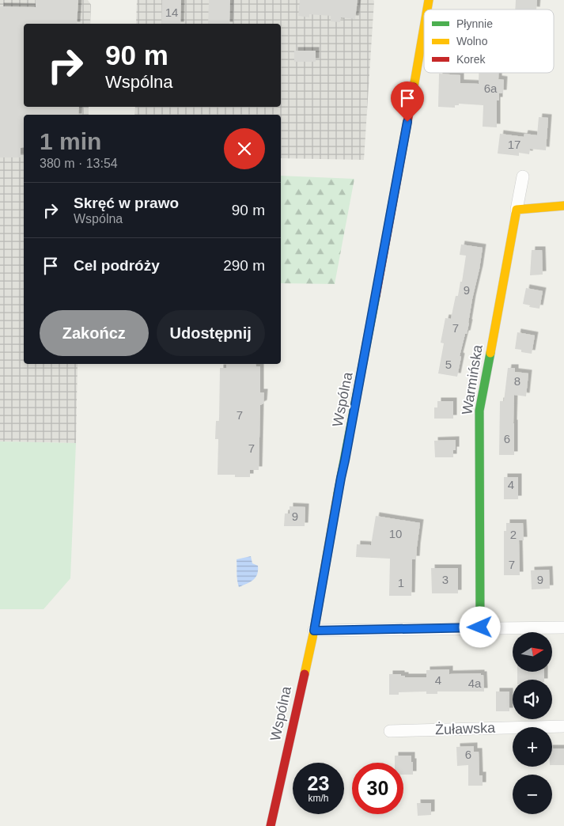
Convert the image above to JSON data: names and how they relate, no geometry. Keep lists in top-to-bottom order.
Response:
{
  "streets": {
    "street": ["Warmińska", "Wspólna", "Żuławska"]
  },
  "house_numbers": [
    "14",
    "6a",
    "17",
    "9",
    "7",
    "5",
    "8",
    "7",
    "6",
    "7",
    "4",
    "9",
    "10",
    "2",
    "7",
    "3",
    "9",
    "1",
    "4",
    "4a",
    "6"
  ],
  "legend": ["Płynnie", "Wolno", "Korek"],
  "north": "right",
  "page": {
    "turn": ["90 m", "Wspólna"],
    "heading": ["1 min", "380 m · 13:54"],
    "list": [
      {
        "name": "Skręć w prawo",
        "note": "Wspólna",
        "value": "90 m"
      },
      {
        "name": "Cel podróży",
        "value": "290 m"
      }
    ],
    "buttons": ["Zakończ", "Udostępnij"],
    "map_buttons": ["+", "−"],
    "speed": "23 km/h",
    "limit": "30"
  }
}
